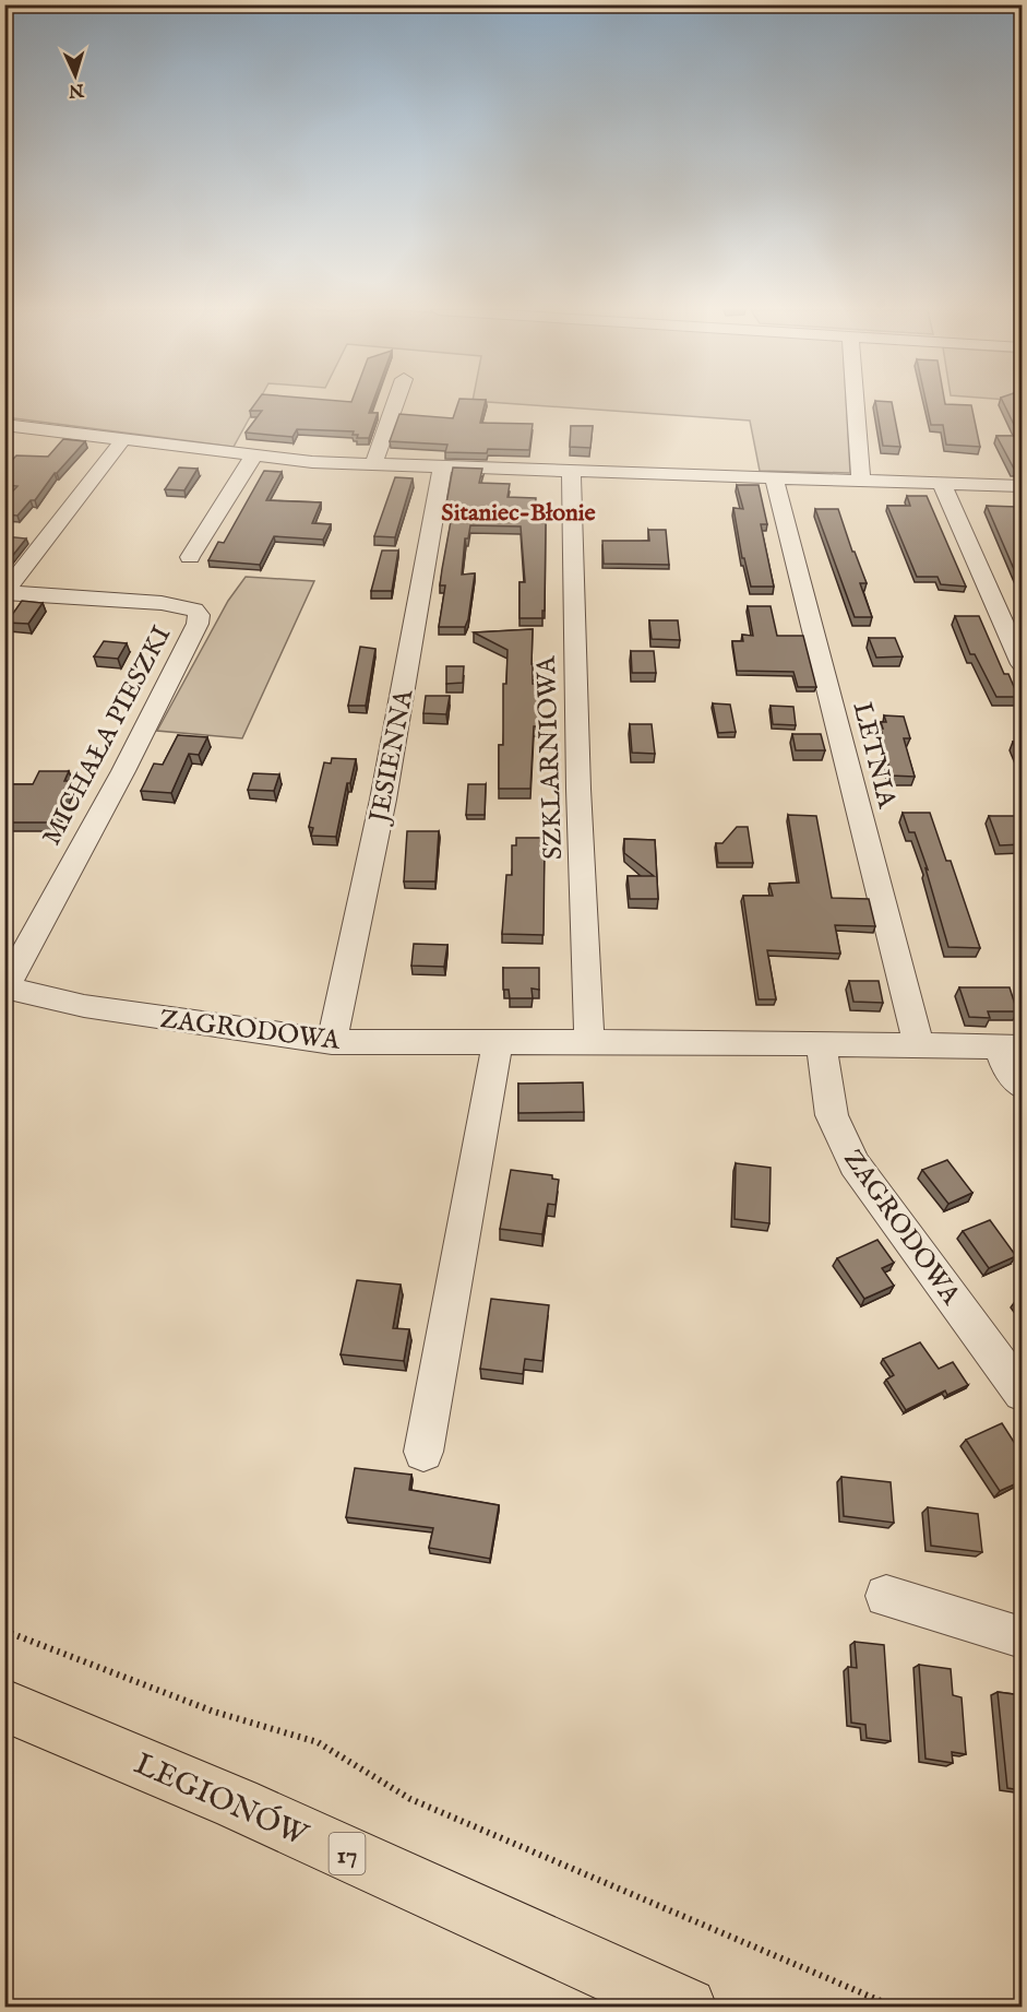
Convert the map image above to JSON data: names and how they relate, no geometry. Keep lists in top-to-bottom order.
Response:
{
  "streets": {
    "highway": ["LEGIONÓW", "17"],
    "street": [
      "MICHAŁA PIESZKI",
      "LETNIA",
      "JESIENNA",
      "SZKLARNIOWA",
      "ZAGRODOWA"
    ]
  },
  "crossings": [
    ["MICHAŁA PIESZKI", "ZAGRODOWA"],
    ["LETNIA", "ZAGRODOWA"],
    ["JESIENNA", "ZAGRODOWA"],
    ["SZKLARNIOWA", "ZAGRODOWA"]
  ],
  "districts": ["Sitaniec-Błonie"],
  "north": "bottom"
}
